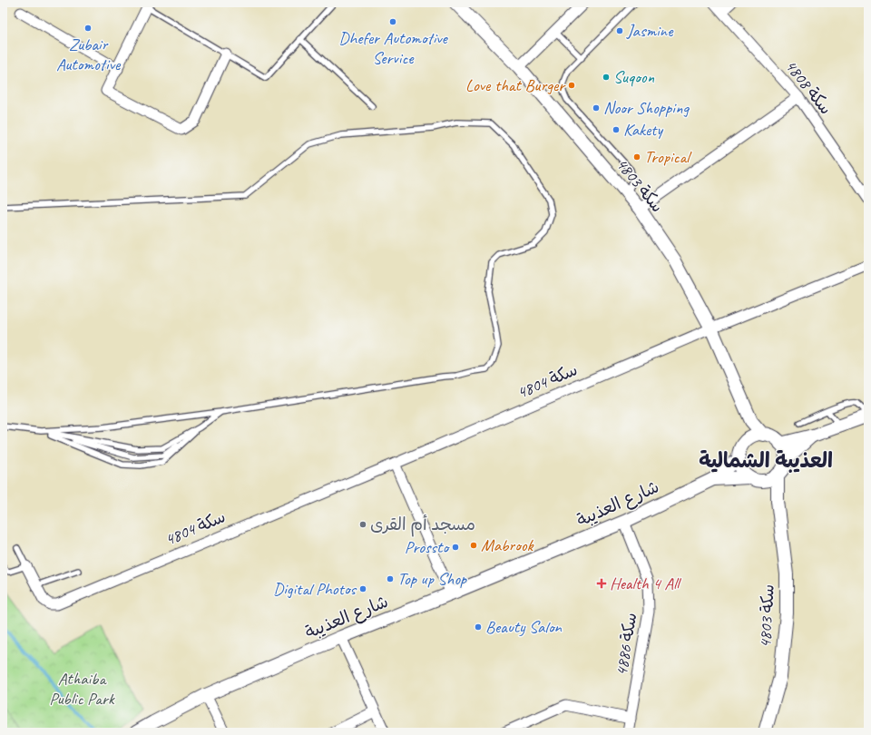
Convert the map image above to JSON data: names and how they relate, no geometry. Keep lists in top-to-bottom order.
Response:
{
  "streets": {
    "street": [
      "سكة 4808",
      "سكة 4803",
      "سكة 4804",
      "شارع العذيبة",
      "سكة 4886"
    ]
  },
  "crossings": [
    ["سكة 4803", "سكة 4804"],
    ["سكة 4803", "شارع العذيبة"],
    ["شارع العذيبة", "سكة 4886"]
  ],
  "districts": ["العذيبة الشمالية"],
  "parks": ["Athaiba Public Park"],
  "places": {
    "other": [
      "Dhefer Automotive Service",
      "Zubair Automotive",
      "Jasmine",
      "Suqoon",
      "Love that Burger",
      "Noor Shopping",
      "Kakety",
      "Tropical",
      "مسجد أم القرى",
      "Mabrook",
      "Prossto",
      "Top up Shop",
      "Digital Photos",
      "Beauty Salon"
    ],
    "health": ["Health 4 All"]
  }
}
